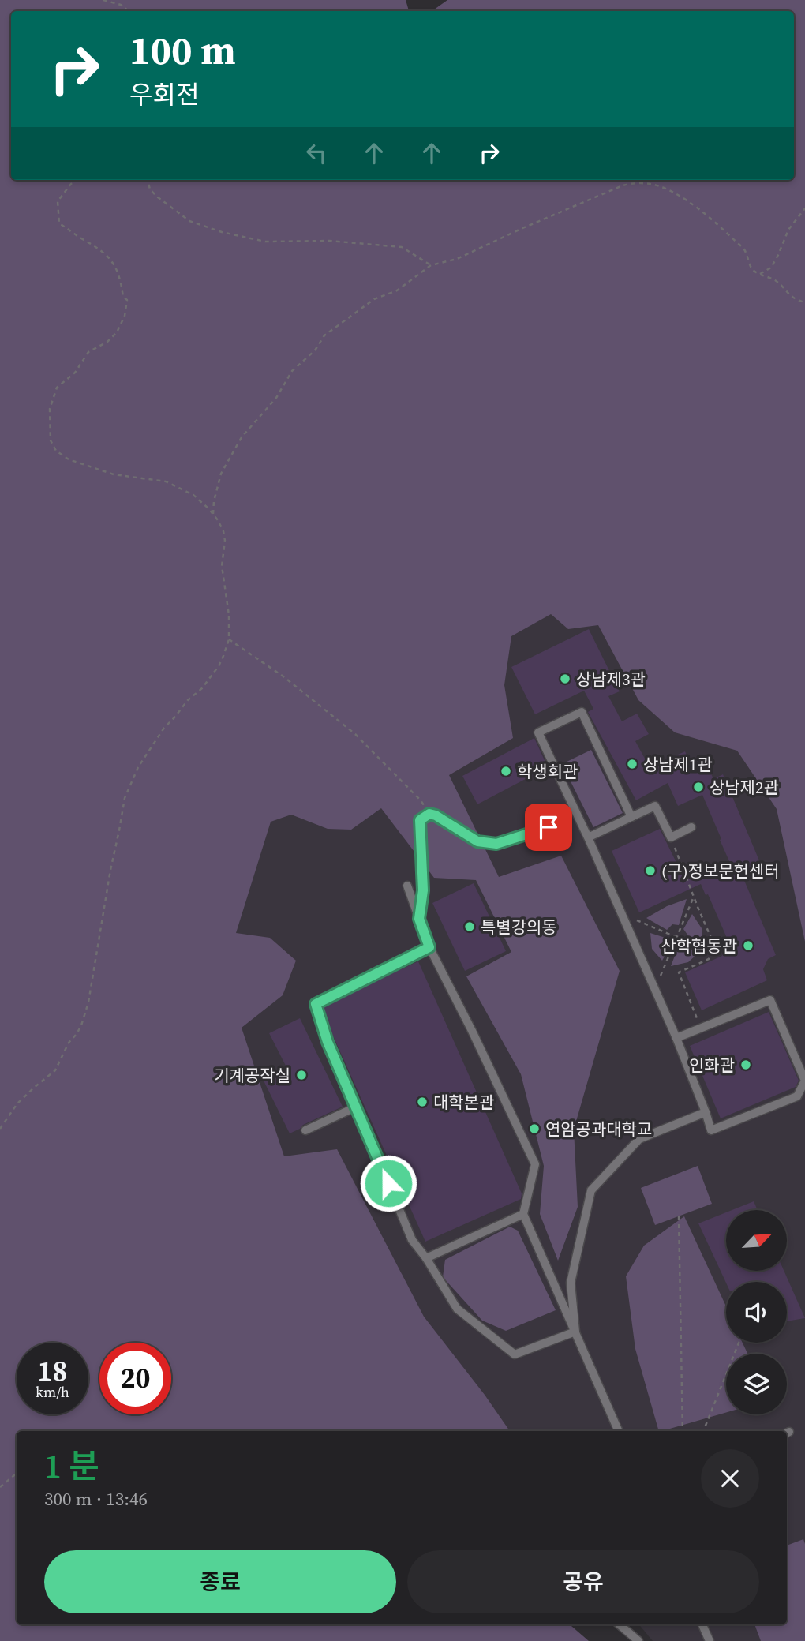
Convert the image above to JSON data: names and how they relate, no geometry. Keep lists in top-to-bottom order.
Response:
{
  "places": [
    "상남제3관",
    "상남제1관",
    "학생회관",
    "상남제2관",
    "(구)정보문헌센터",
    "특별강의동",
    "산학협동관",
    "인화관",
    "기계공작실",
    "대학본관",
    "연암공과대학교"
  ],
  "north": "top right",
  "page": {
    "turn": ["100 m", "우회전"],
    "speed": "18 km/h",
    "limit": "20",
    "heading": ["1 분", "300 m · 13:46"],
    "buttons": ["종료", "공유"]
  }
}
